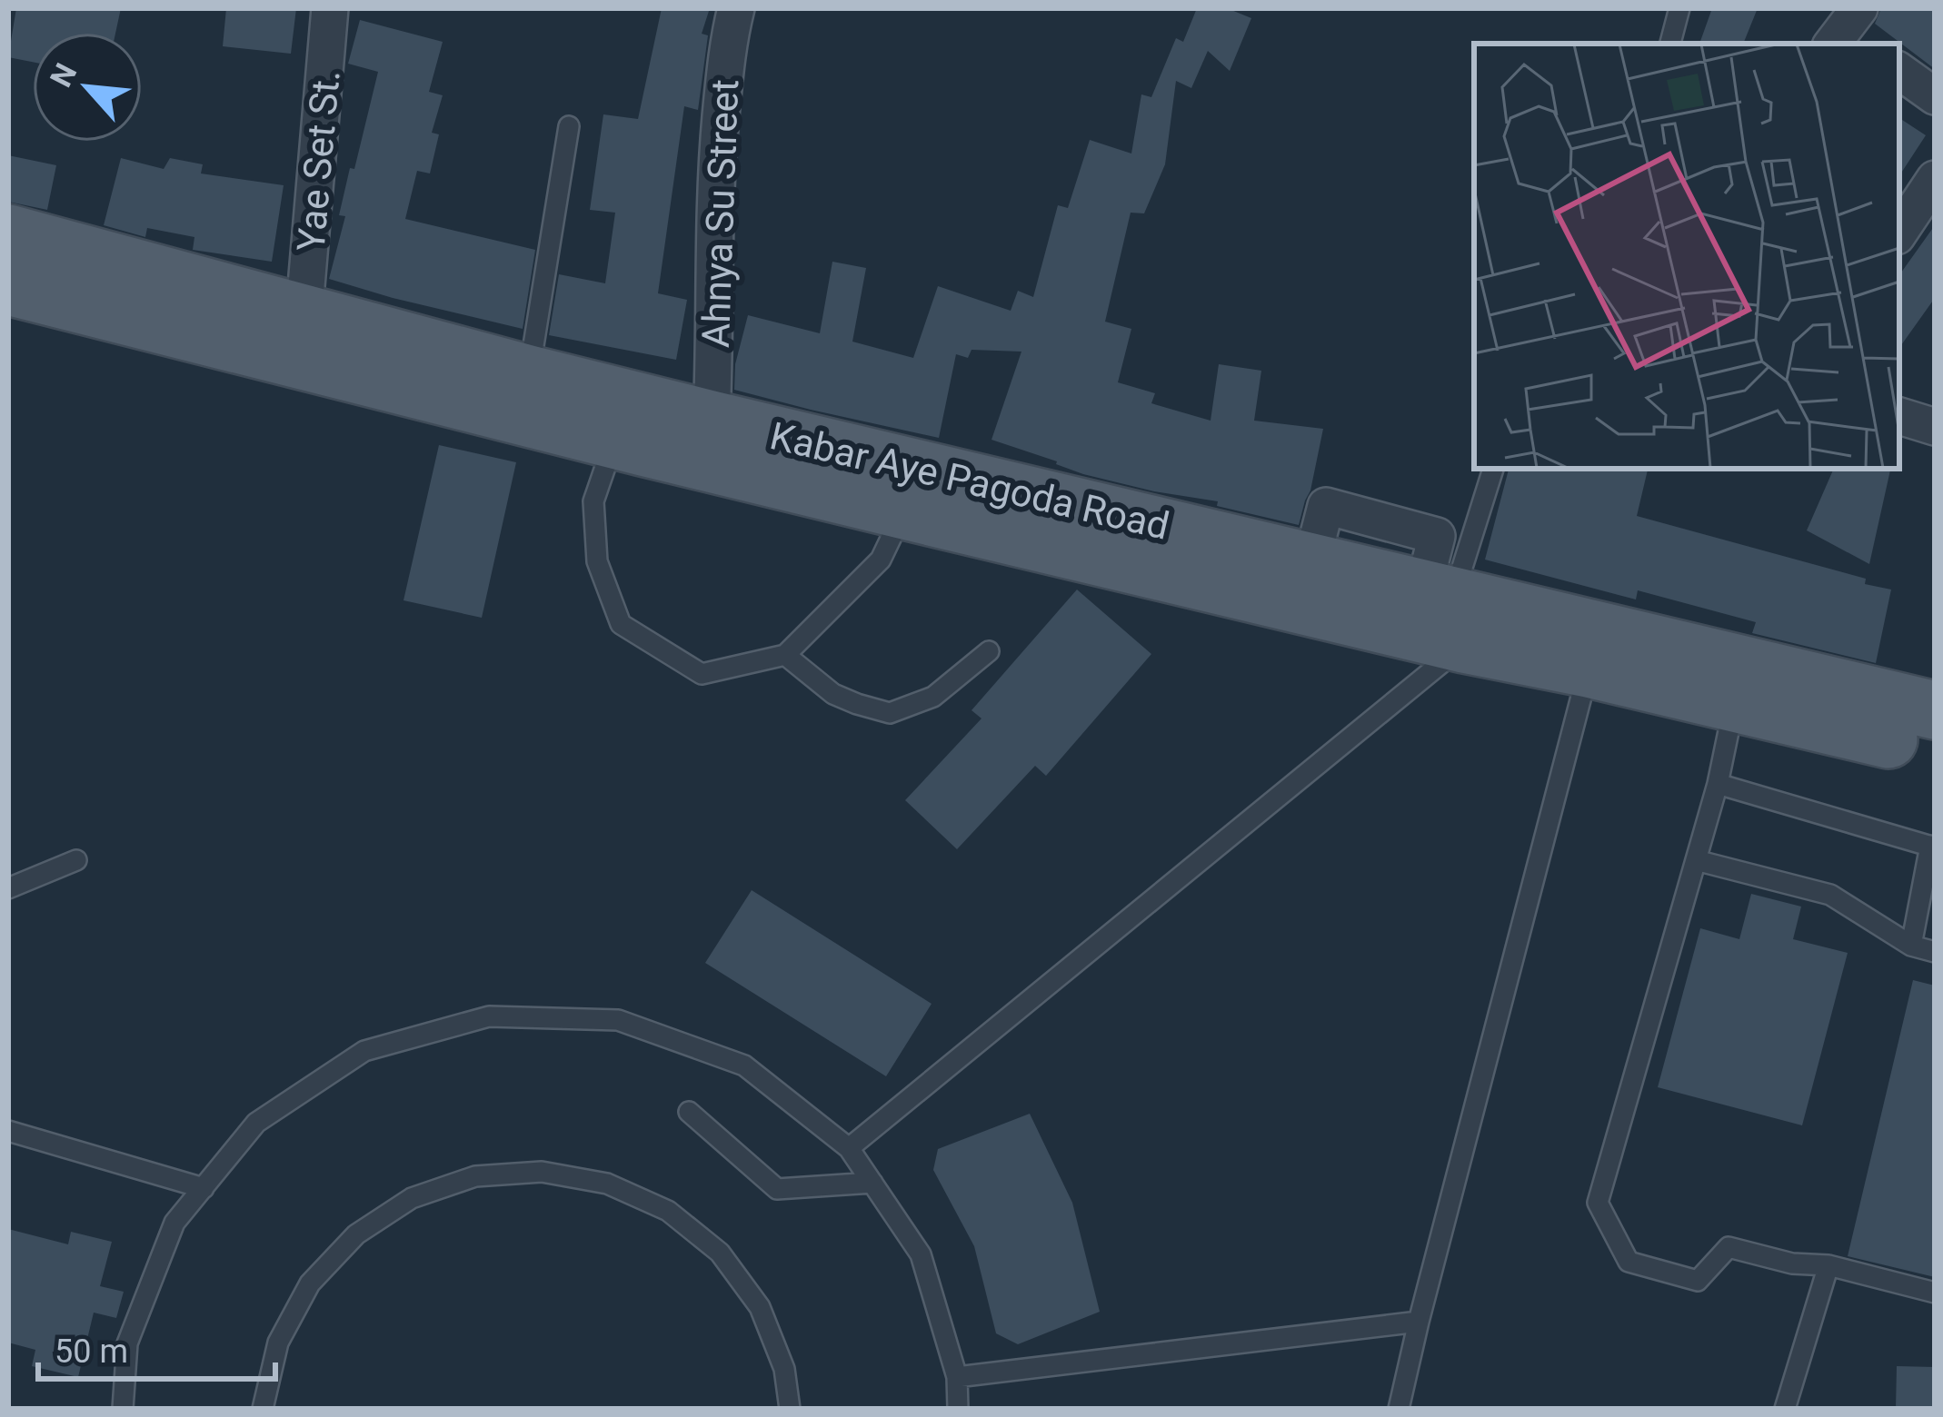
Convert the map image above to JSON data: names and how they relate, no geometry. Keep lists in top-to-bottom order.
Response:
{
  "streets": {
    "main road": ["Kabar Aye Pagoda Road"],
    "street": ["Yae Set St.", "Ahnya Su Street"]
  },
  "crossings": [
    ["Yae Set St.", "Kabar Aye Pagoda Road"],
    ["Ahnya Su Street", "Kabar Aye Pagoda Road"]
  ],
  "scale_bar": "50 m",
  "north": "top left"
}
